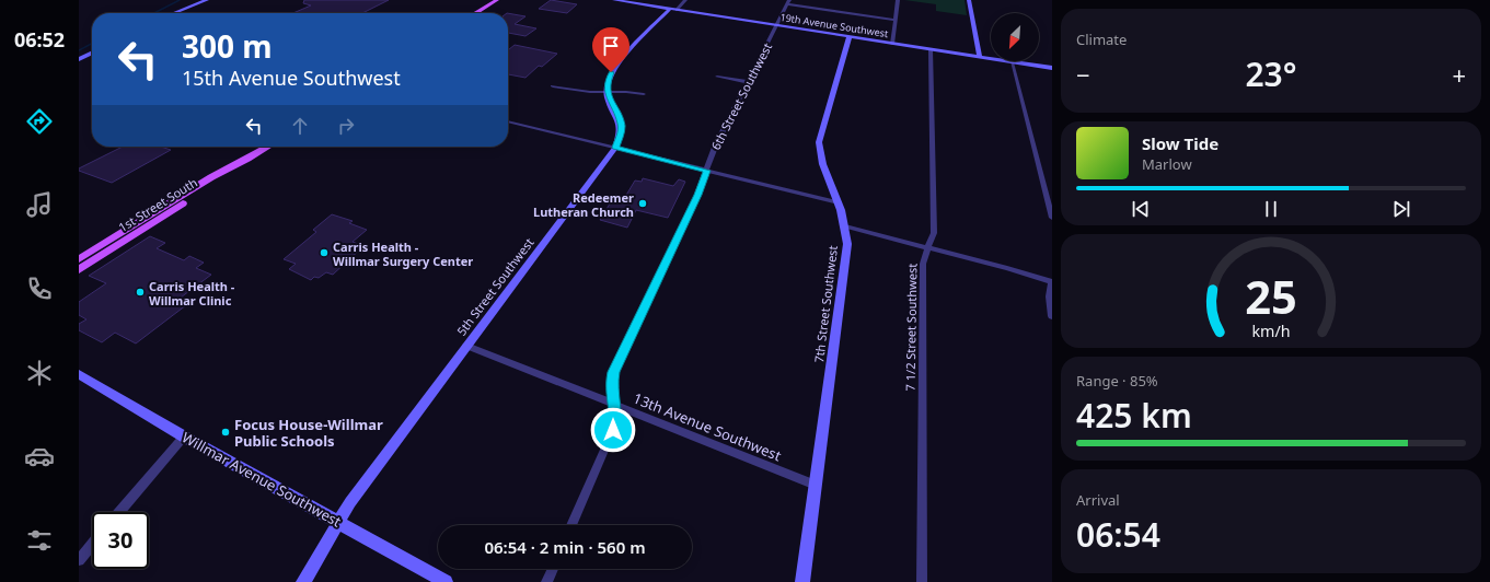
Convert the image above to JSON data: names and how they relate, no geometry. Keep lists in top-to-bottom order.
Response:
{
  "streets": {
    "main road": ["1st Street South"],
    "street": [
      "19th Avenue Southwest",
      "6th Street Southwest",
      "5th Street Southwest",
      "7th Street Southwest",
      "7 1/2 Street Southwest",
      "13th Avenue Southwest",
      "Willmar Avenue Southwest"
    ]
  },
  "crossings": [
    ["19th Avenue Southwest", "6th Street Southwest"],
    ["19th Avenue Southwest", "7th Street Southwest"],
    ["19th Avenue Southwest", "7 1/2 Street Southwest"],
    ["6th Street Southwest", "13th Avenue Southwest"],
    ["5th Street Southwest", "13th Avenue Southwest"],
    ["5th Street Southwest", "Willmar Avenue Southwest"],
    ["7th Street Southwest", "13th Avenue Southwest"]
  ],
  "places": [
    "Redeemer Lutheran Church",
    "Carris Health - Willmar Surgery Center",
    "Carris Health - Willmar Clinic",
    "Focus House-Willmar Public Schools"
  ],
  "north": "bottom left",
  "page": {
    "tabs": "06:52",
    "tile": [
      "Climate",
      ["Range · 85%", "425 km"],
      ["Arrival", "06:54"]
    ],
    "turn": ["300 m", "15th Avenue Southwest"],
    "heat": ["−", "23°", "+"],
    "song": ["Slow Tide", "Marlow"],
    "limit": "30",
    "trip": "06:54 · 2 min · 560 m",
    "gauge": ["25", "km/h"]
  }
}
